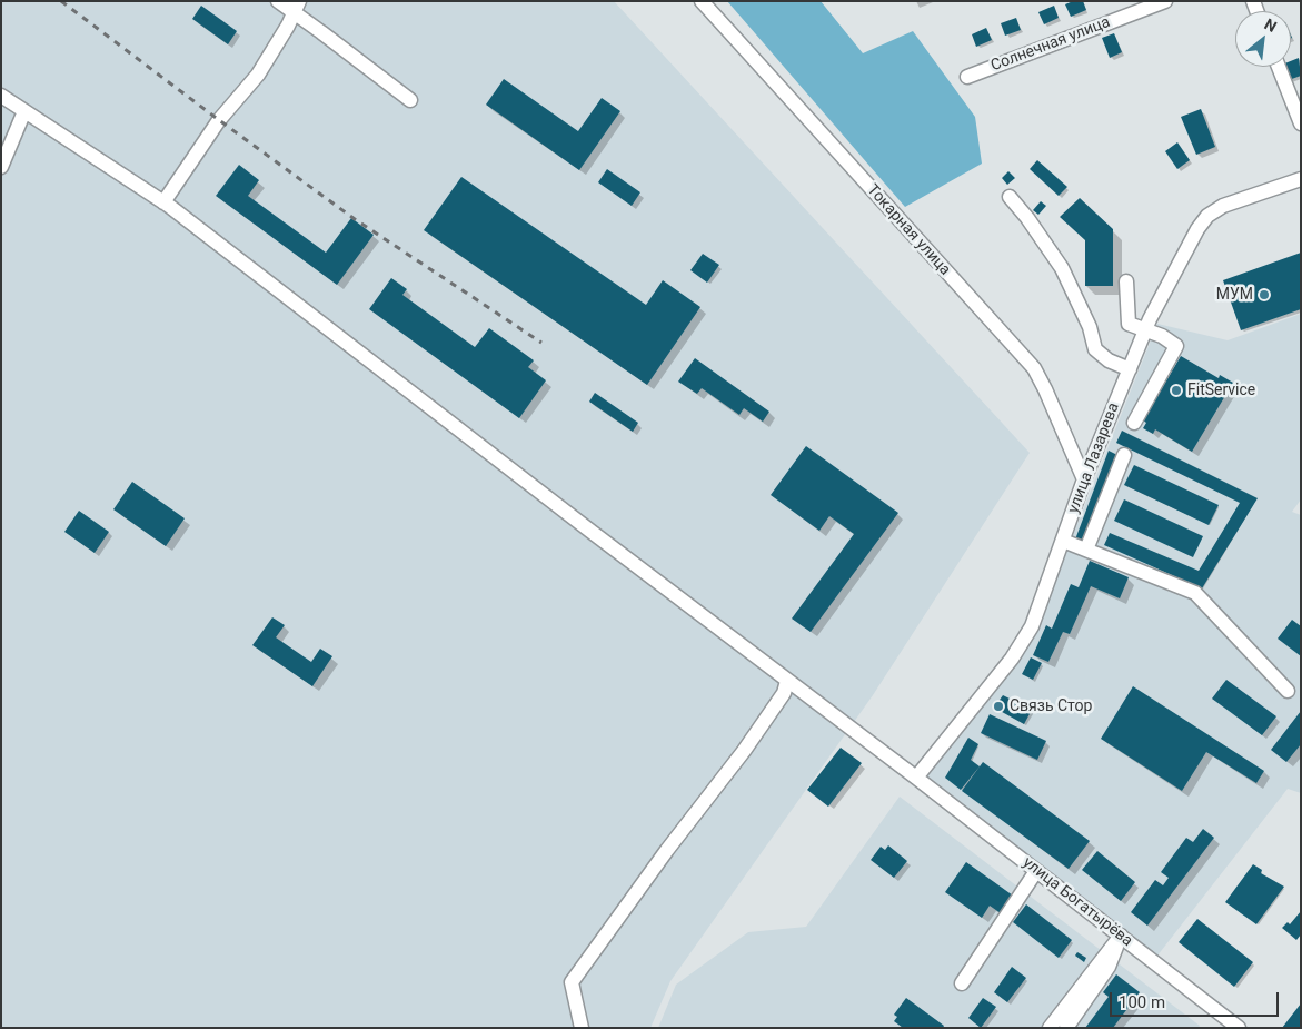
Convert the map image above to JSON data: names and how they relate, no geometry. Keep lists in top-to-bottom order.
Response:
{
  "streets": {
    "street": [
      "Солнечная улица",
      "Токарная улица",
      "улица Лазарева",
      "улица Богатырёва"
    ]
  },
  "crossings": [
    ["Токарная улица", "улица Лазарева"],
    ["улица Лазарева", "улица Богатырёва"]
  ],
  "places": ["МУМ", "FitService", "Связь Стор"],
  "scale_bar": "100 m",
  "north": "top right"
}
